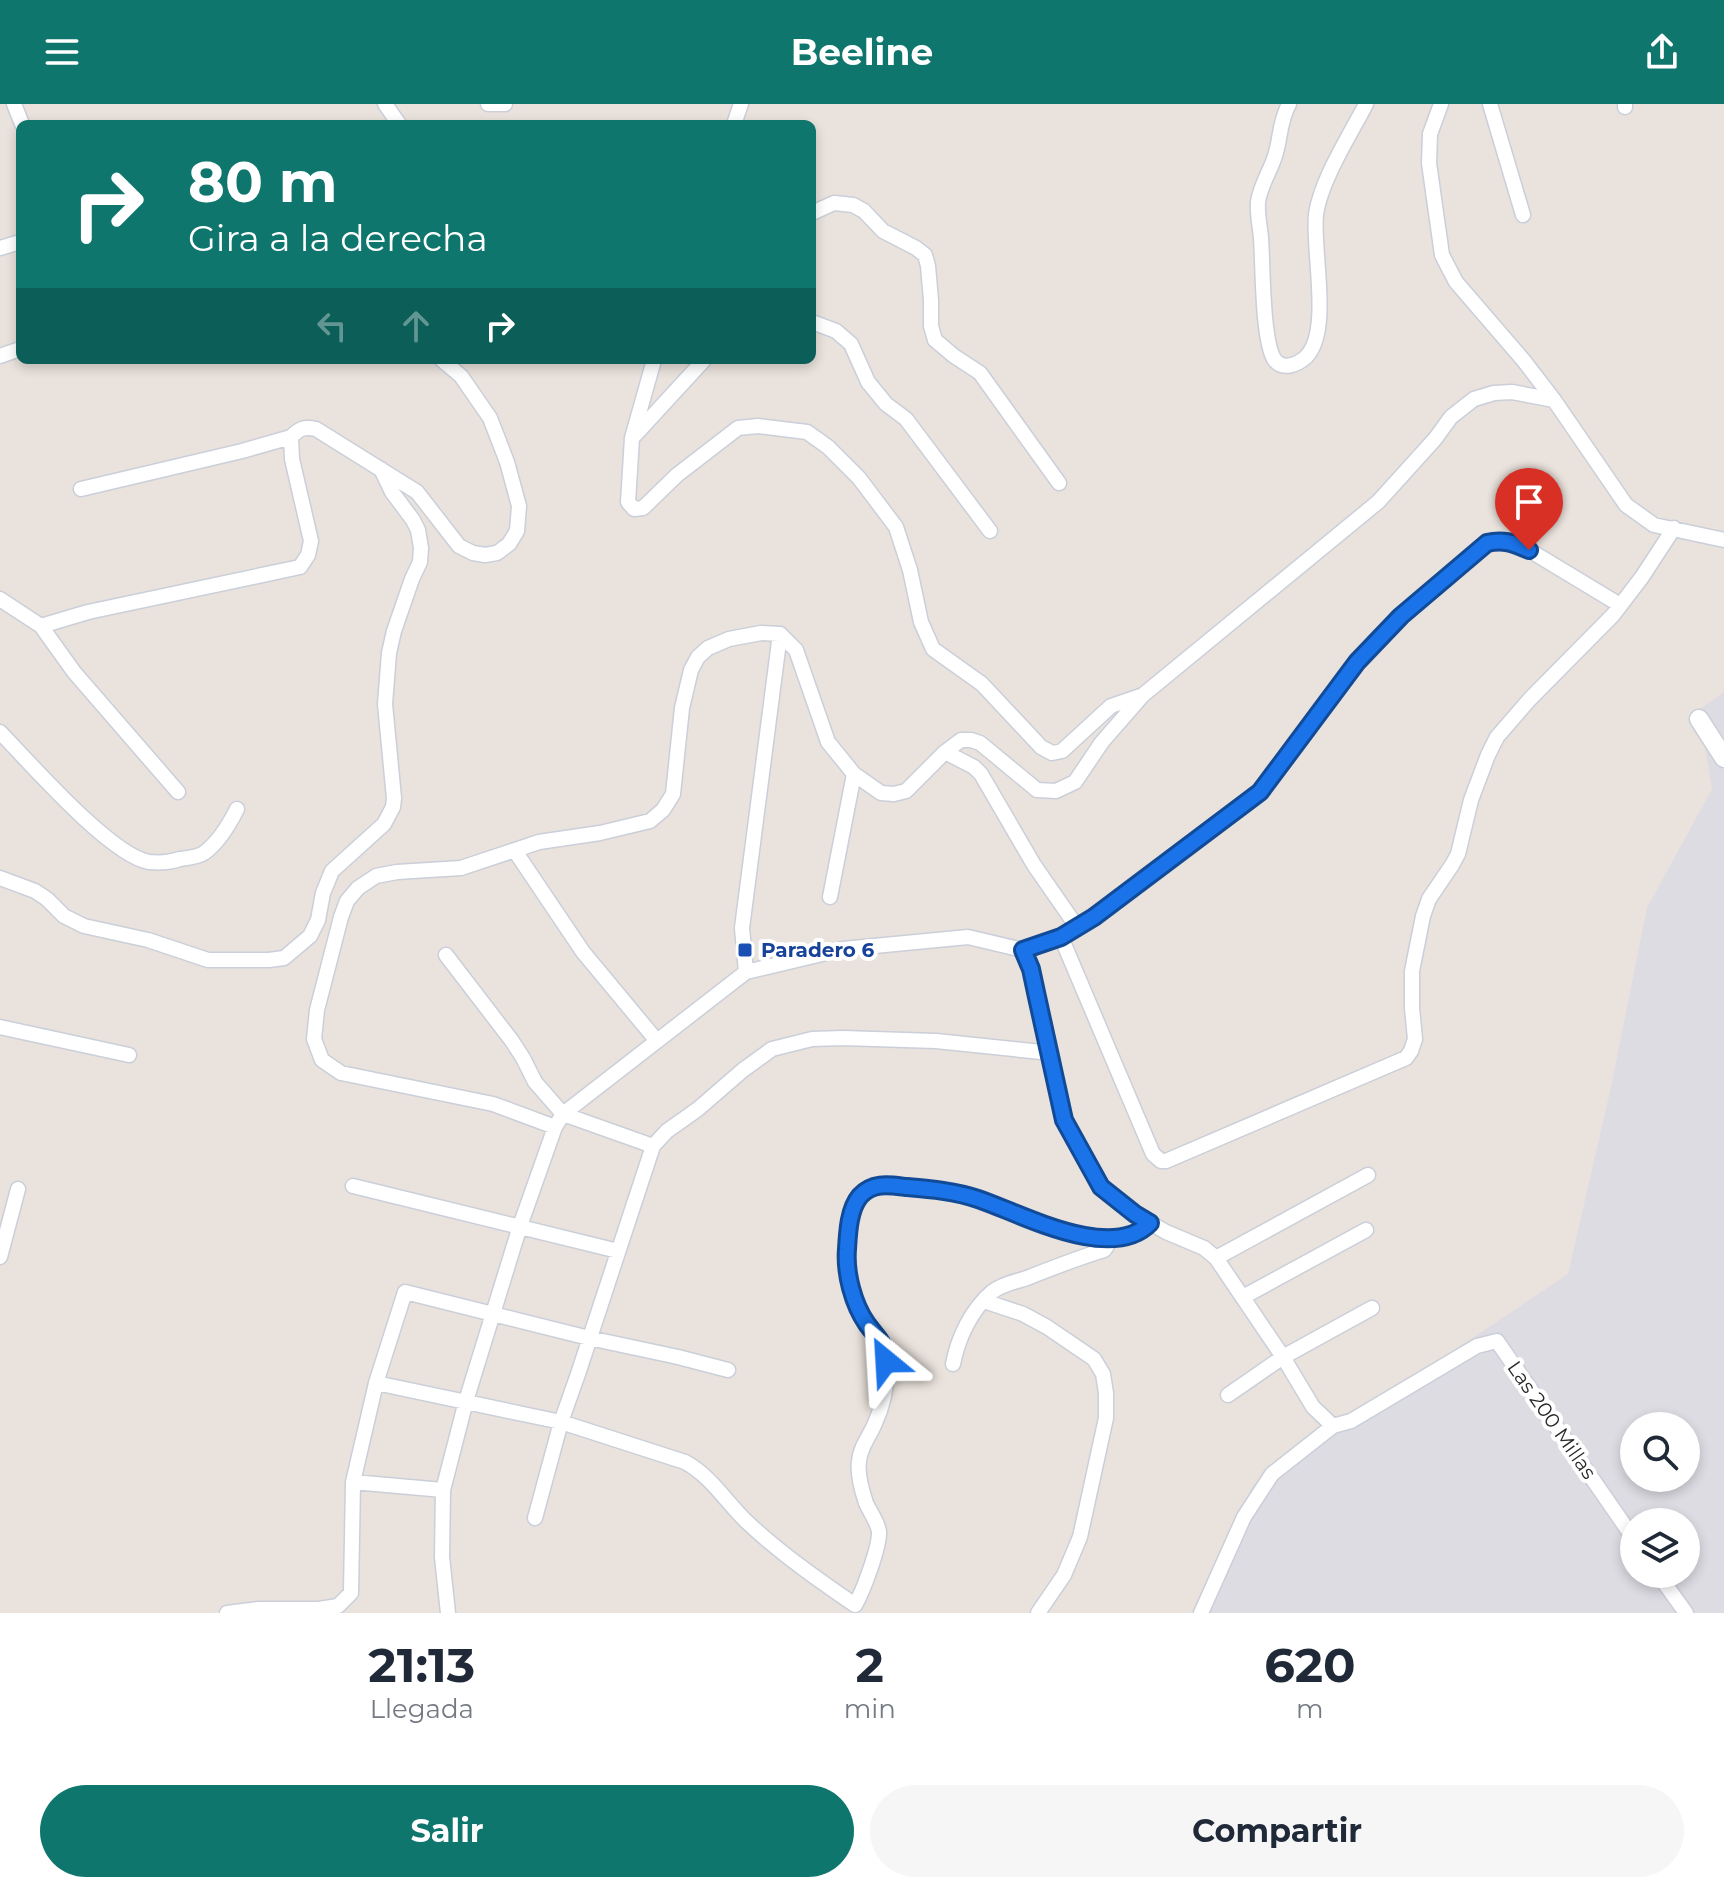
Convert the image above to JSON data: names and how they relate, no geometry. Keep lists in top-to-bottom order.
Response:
{
  "streets": {
    "street": ["Las 200 Millas"]
  },
  "places": {
    "transit": ["Paradero 6"]
  },
  "page": {
    "header": "Beeline",
    "turn": ["80 m", "Gira a la derecha"],
    "eta": [
      "21:13",
      "Llegada",
      "2",
      "min",
      "620",
      "m"
    ],
    "buttons": ["Salir", "Compartir"]
  }
}
